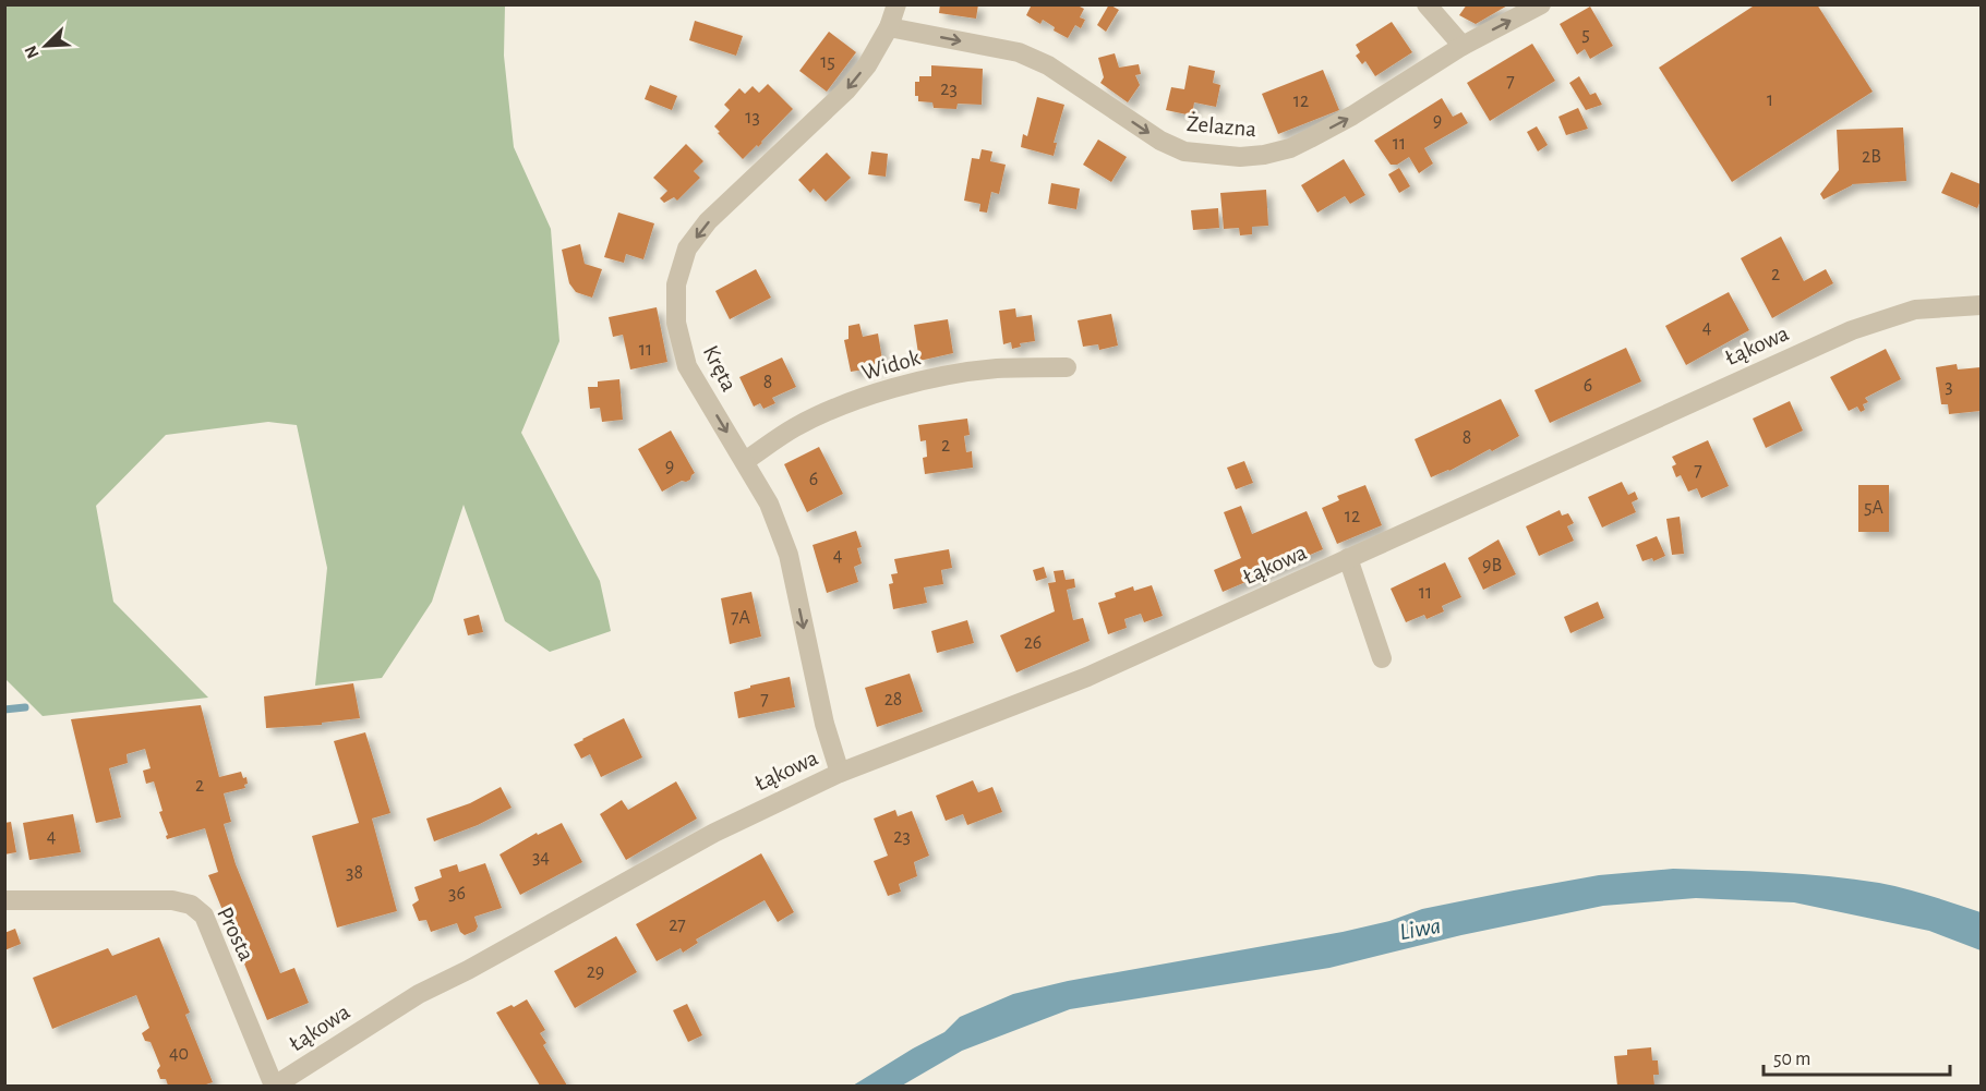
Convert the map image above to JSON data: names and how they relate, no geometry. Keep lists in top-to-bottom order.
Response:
{
  "streets": {
    "street": [
      "Żelazna",
      "Łąkowa",
      "Widok",
      "Kręta",
      "Prosta"
    ]
  },
  "crossings": [
    ["Żelazna", "Kręta"],
    ["Łąkowa", "Kręta"],
    ["Łąkowa", "Prosta"],
    ["Widok", "Kręta"]
  ],
  "one_way": ["Żelazna", "Kręta"],
  "water": ["Liwa"],
  "house_numbers": [
    "5",
    "15",
    "7",
    "23",
    "1",
    "12",
    "13",
    "9",
    "11",
    "2B",
    "2",
    "4",
    "11",
    "8",
    "6",
    "3",
    "8",
    "2",
    "9",
    "7",
    "6",
    "5A",
    "12",
    "4",
    "9B",
    "11",
    "7A",
    "26",
    "7",
    "28",
    "2",
    "4",
    "23",
    "34",
    "38",
    "36",
    "27",
    "29",
    "40"
  ],
  "scale_bar": "50 m",
  "north": "bottom left"
}
